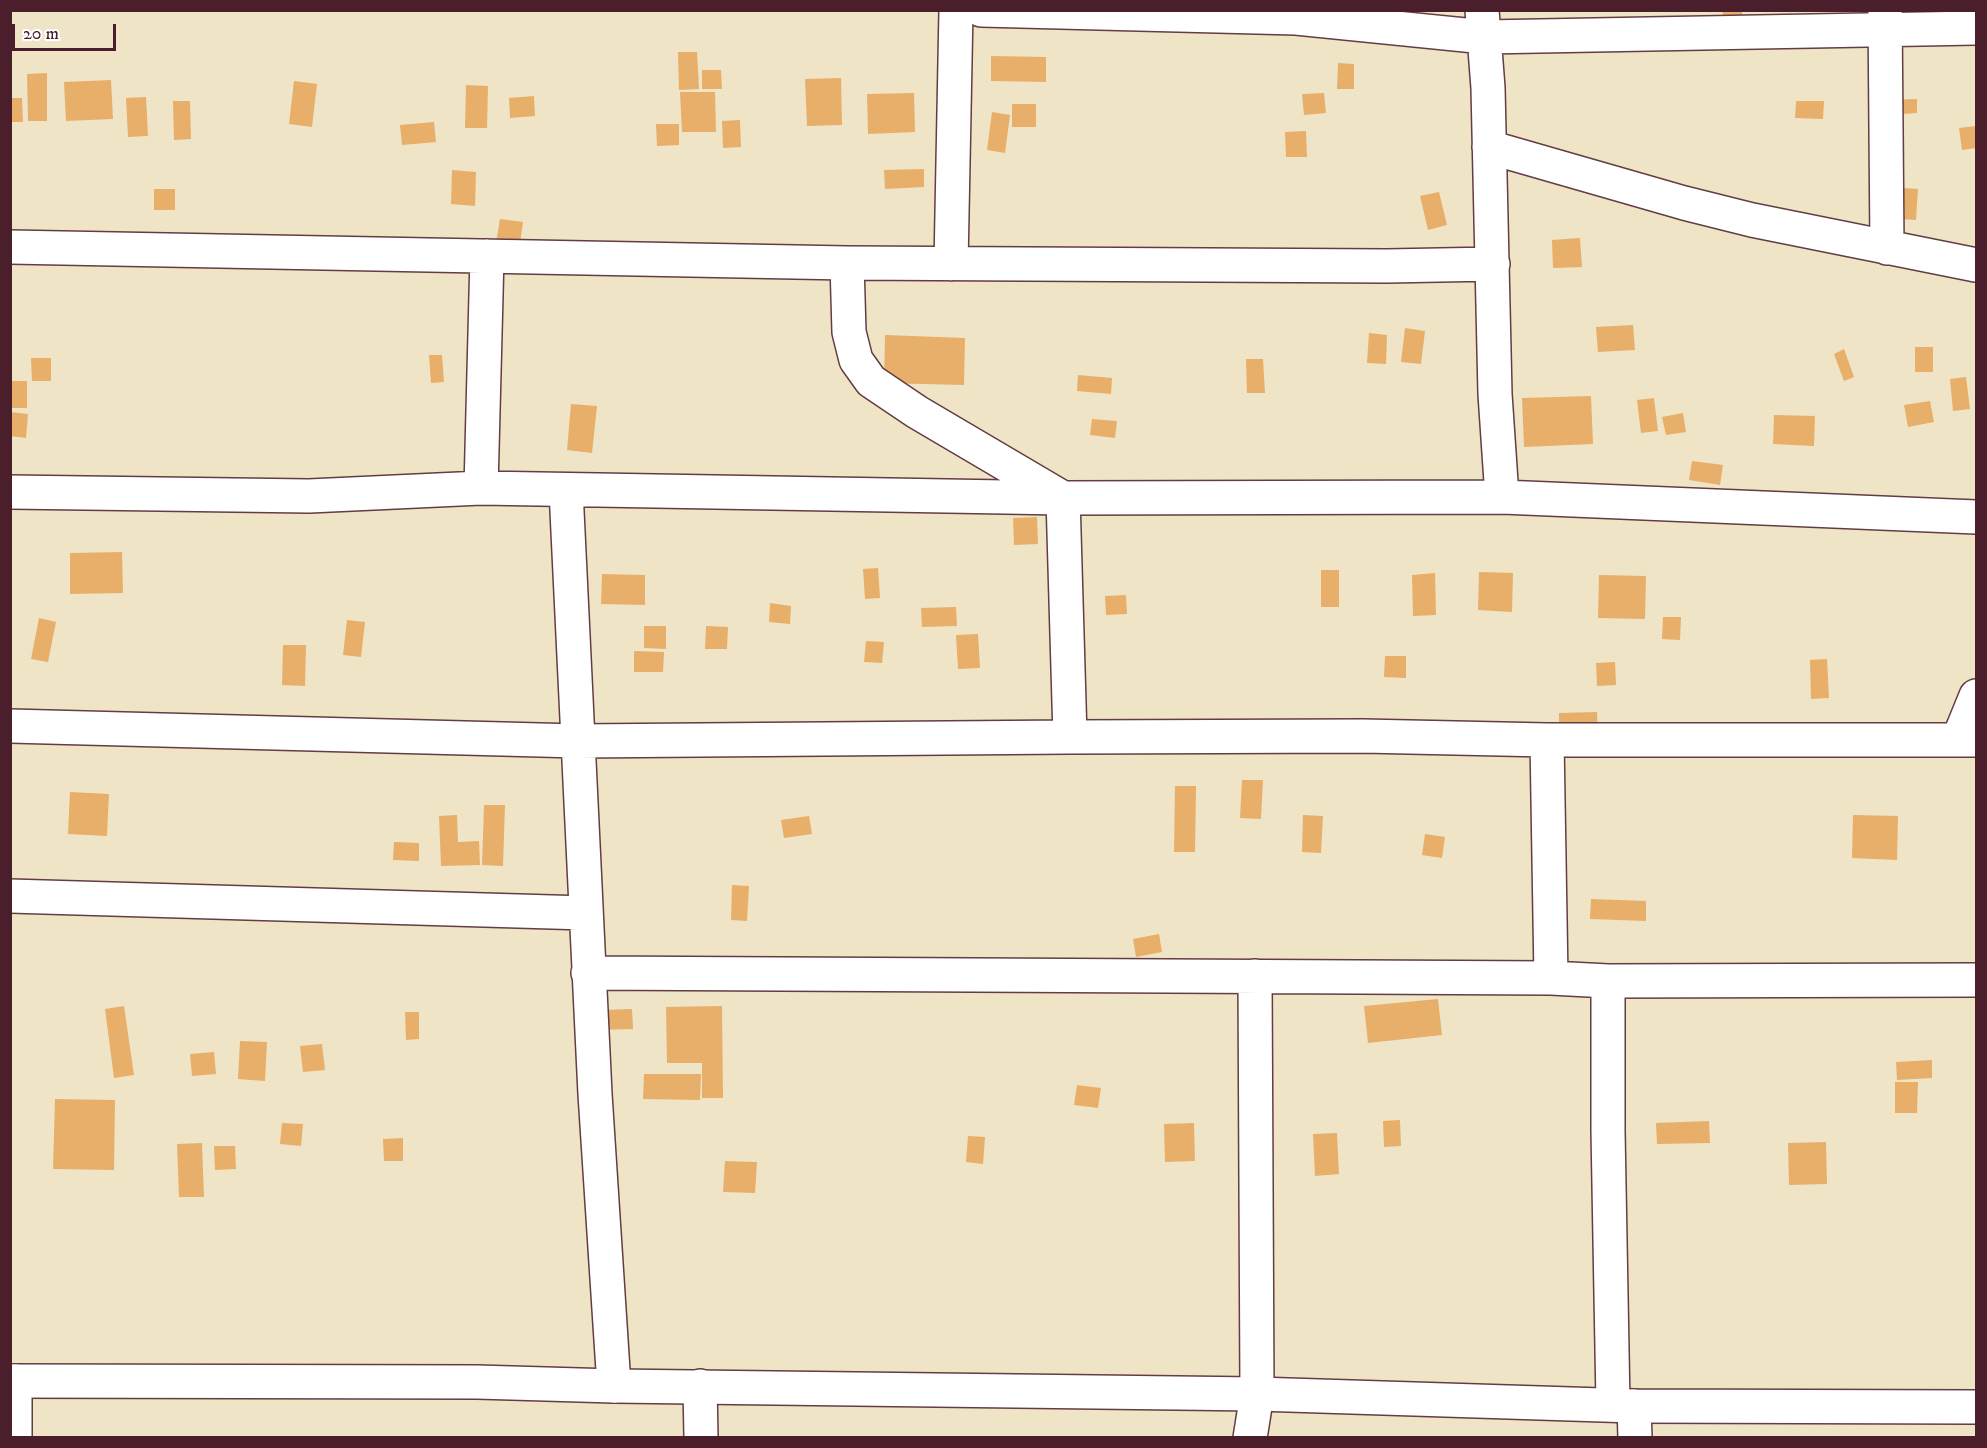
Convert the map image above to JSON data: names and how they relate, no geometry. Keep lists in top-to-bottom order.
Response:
{
  "scale_bar": "20 m"
}
